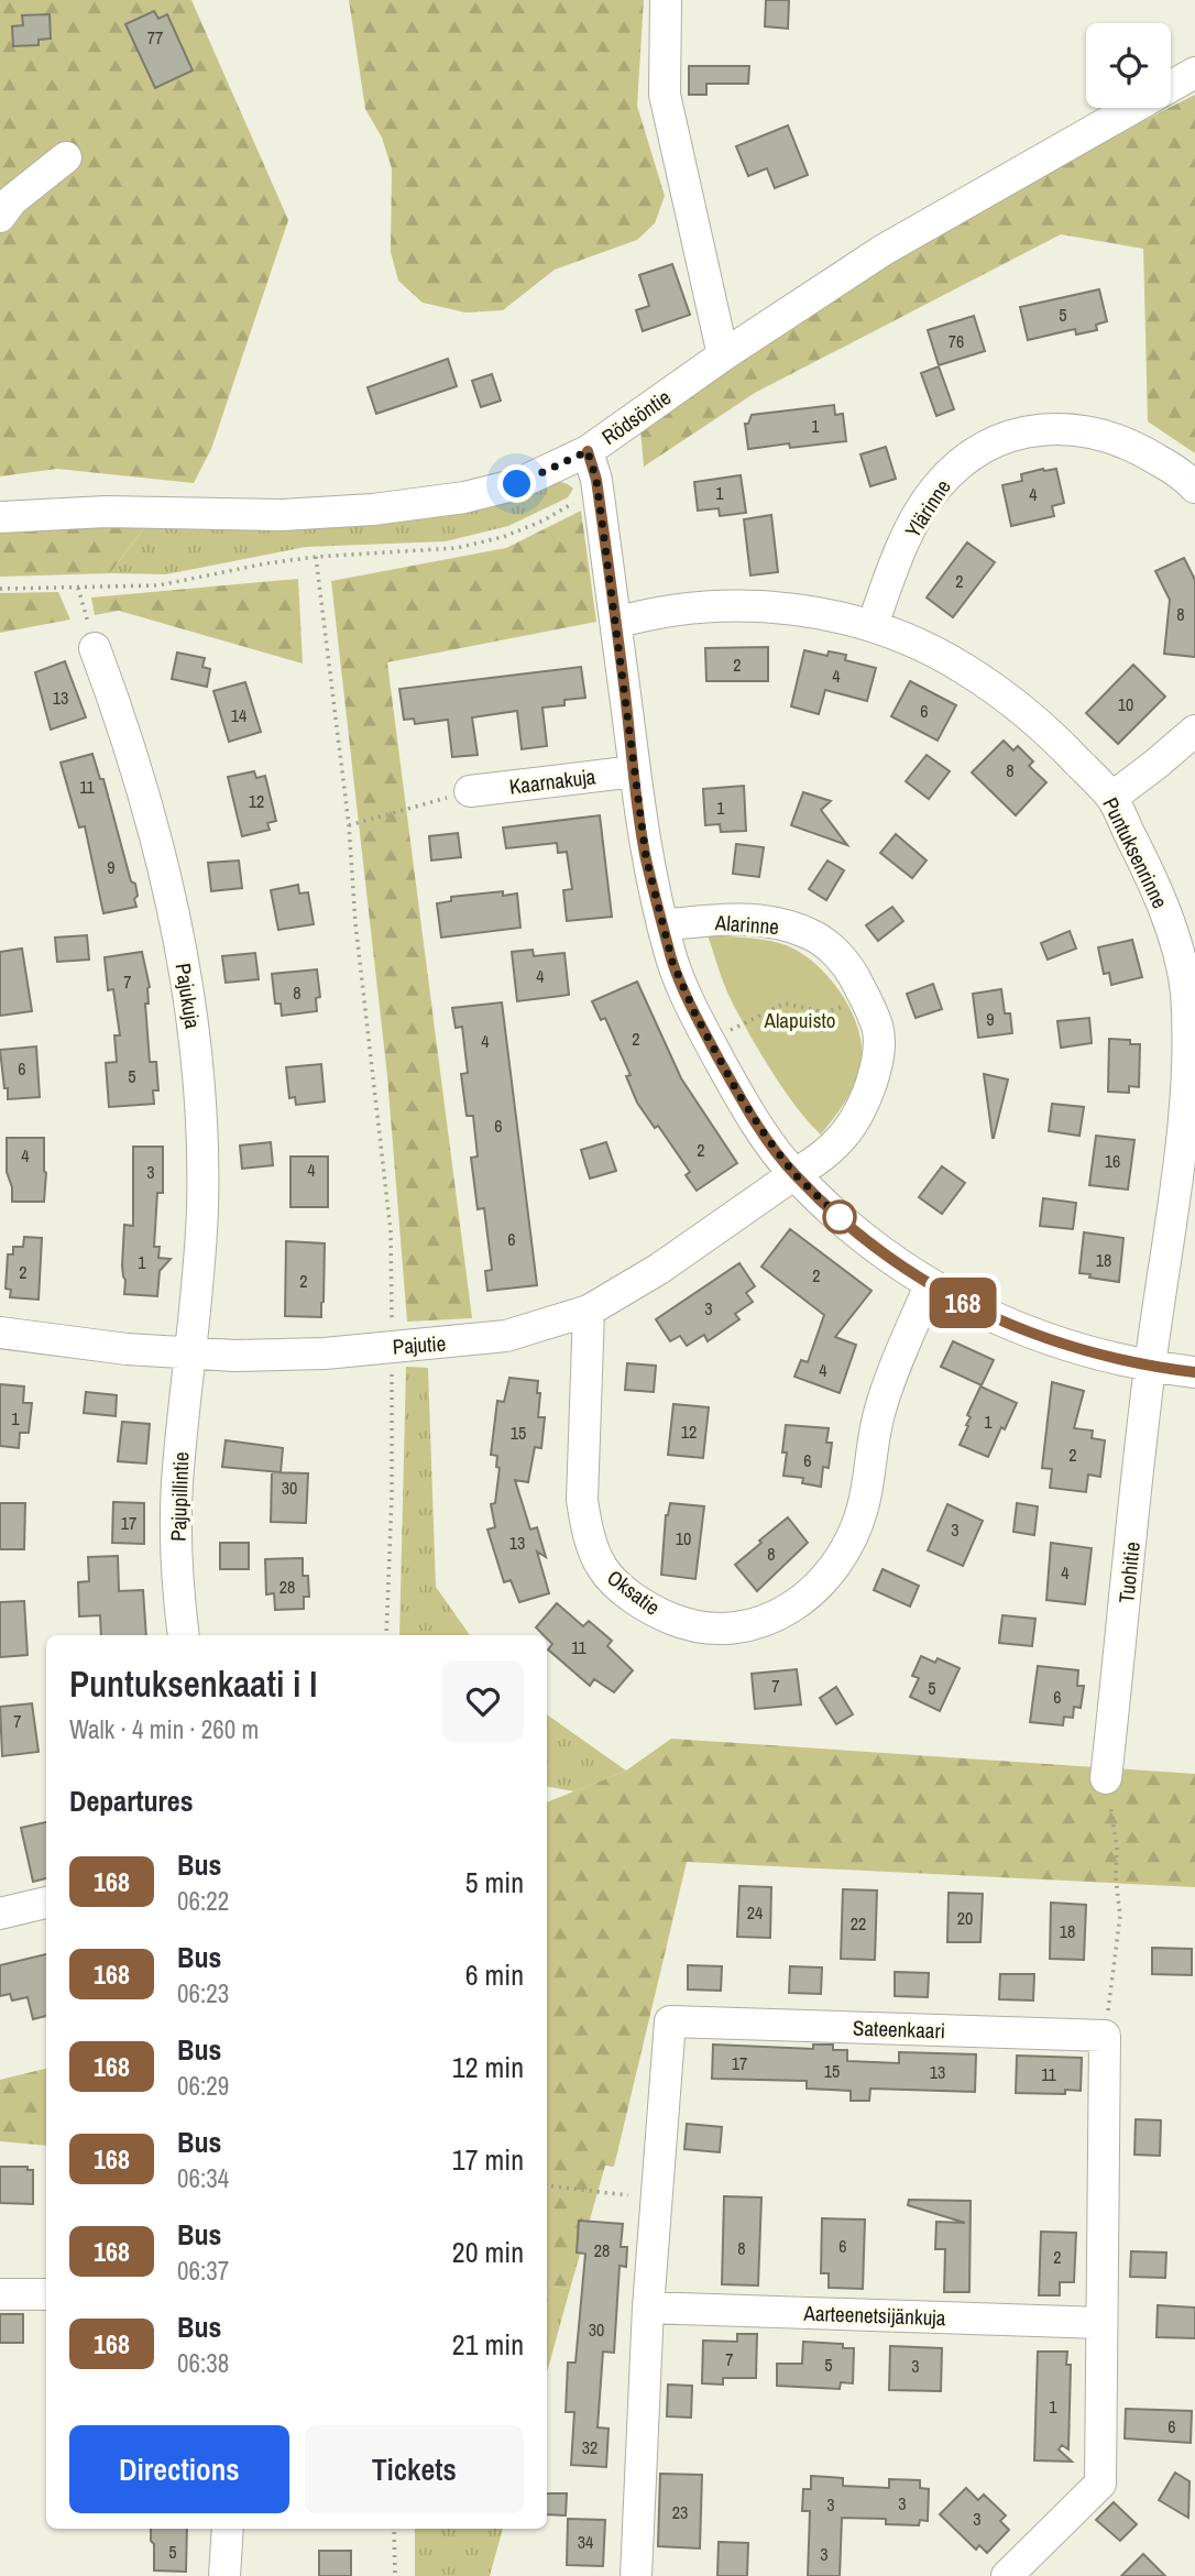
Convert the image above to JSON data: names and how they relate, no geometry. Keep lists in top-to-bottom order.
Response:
{
  "streets": {
    "street": [
      "Rödsöntie",
      "Ylärinne",
      "Kaarnakuja",
      "Puntuksenrinne",
      "Alarinne",
      "Pajukuja",
      "Pajutie",
      "Pajupillintie",
      "Tuohitie",
      "Oksatie",
      "Sateenkaari",
      "Aarteenetsijänkuja"
    ]
  },
  "crossings": [
    ["Ylärinne", "Puntuksenrinne"],
    ["Puntuksenrinne", "Tuohitie"],
    ["Alarinne", "Pajutie"],
    ["Pajukuja", "Pajutie"],
    ["Pajukuja", "Pajupillintie"],
    ["Pajutie", "Pajupillintie"],
    ["Pajutie", "Oksatie"],
    ["Sateenkaari", "Aarteenetsijänkuja"]
  ],
  "parks": ["Alapuisto"],
  "lines": ["bus line 168"],
  "house_numbers": [
    "77",
    "5",
    "76",
    "1",
    "1",
    "4",
    "2",
    "8",
    "2",
    "4",
    "13",
    "10",
    "6",
    "14",
    "8",
    "11",
    "12",
    "1",
    "9",
    "4",
    "7",
    "8",
    "9",
    "2",
    "4",
    "6",
    "5",
    "6",
    "2",
    "4",
    "16",
    "4",
    "3",
    "6",
    "18",
    "1",
    "2",
    "2",
    "2",
    "3",
    "4",
    "1",
    "1",
    "12",
    "15",
    "2",
    "6",
    "30",
    "17",
    "3",
    "10",
    "13",
    "8",
    "4",
    "28",
    "11",
    "7",
    "5",
    "6",
    "7",
    "24",
    "20",
    "22",
    "18",
    "17",
    "15",
    "13",
    "11",
    "6",
    "8",
    "28",
    "2",
    "30",
    "7",
    "5",
    "3",
    "1",
    "6",
    "32",
    "3",
    "3",
    "23",
    "3",
    "34",
    "5",
    "3"
  ],
  "page": {
    "on_map": "168",
    "heading": [
      ["Puntuksenkaati i I", "Walk · 4 min · 260 m"],
      "Departures"
    ],
    "list": [
      {
        "mark": "168",
        "name": "Bus",
        "note": "06:22",
        "value": "5 min"
      },
      {
        "mark": "168",
        "name": "Bus",
        "note": "06:23",
        "value": "6 min"
      },
      {
        "mark": "168",
        "name": "Bus",
        "note": "06:29",
        "value": "12 min"
      },
      {
        "mark": "168",
        "name": "Bus",
        "note": "06:34",
        "value": "17 min"
      },
      {
        "mark": "168",
        "name": "Bus",
        "note": "06:37",
        "value": "20 min"
      },
      {
        "mark": "168",
        "name": "Bus",
        "note": "06:38",
        "value": "21 min"
      }
    ],
    "buttons": ["Directions", "Tickets"]
  }
}
